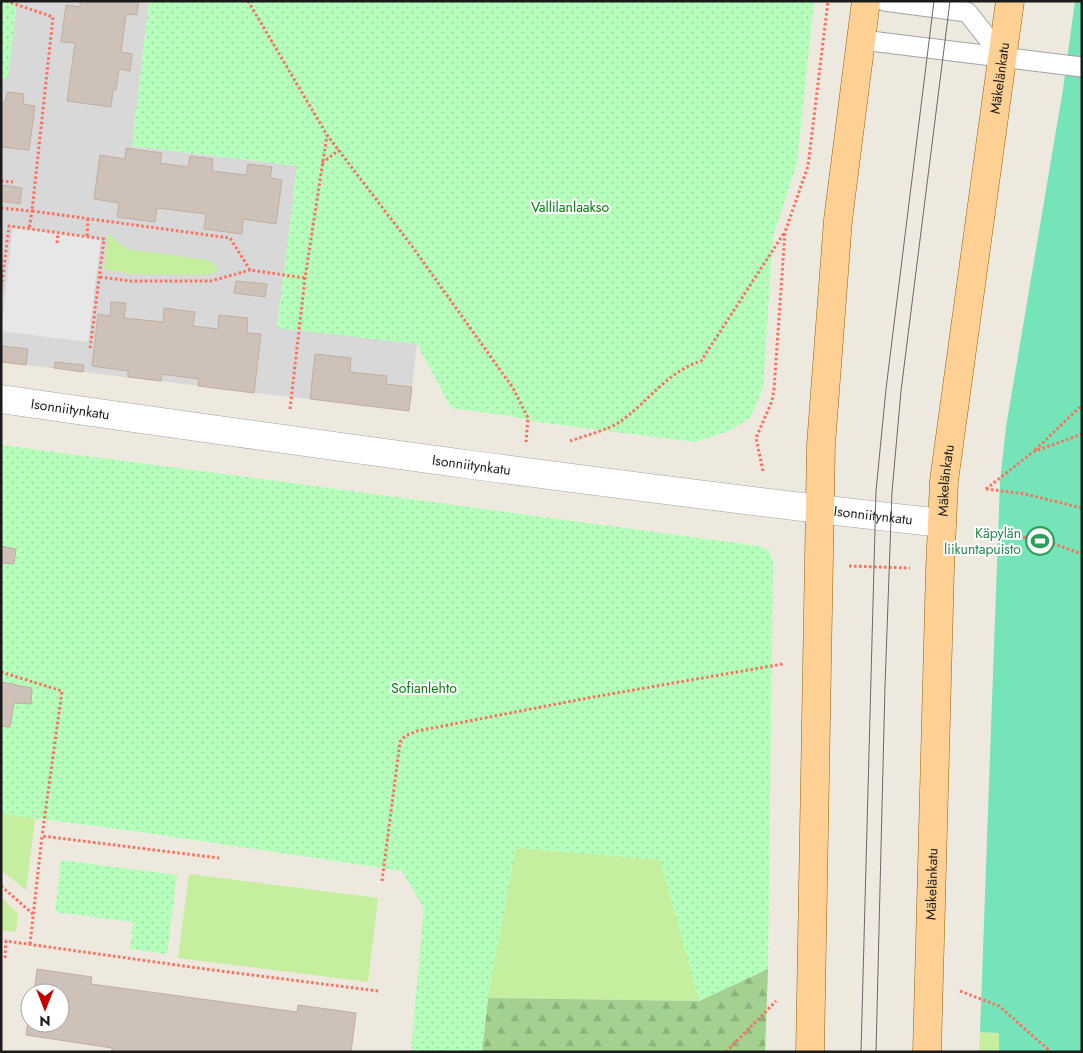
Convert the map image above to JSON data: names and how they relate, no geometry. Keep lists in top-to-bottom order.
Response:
{
  "streets": {
    "main road": ["Mäkelänkatu"],
    "street": ["Isonniitynkatu"]
  },
  "crossings": [
    ["Mäkelänkatu", "Isonniitynkatu"]
  ],
  "parks": ["Vallilanlaakso", "Sofianlehto"],
  "places": {
    "sports": ["Käpylän liikuntapuisto"]
  },
  "north": "bottom"
}
